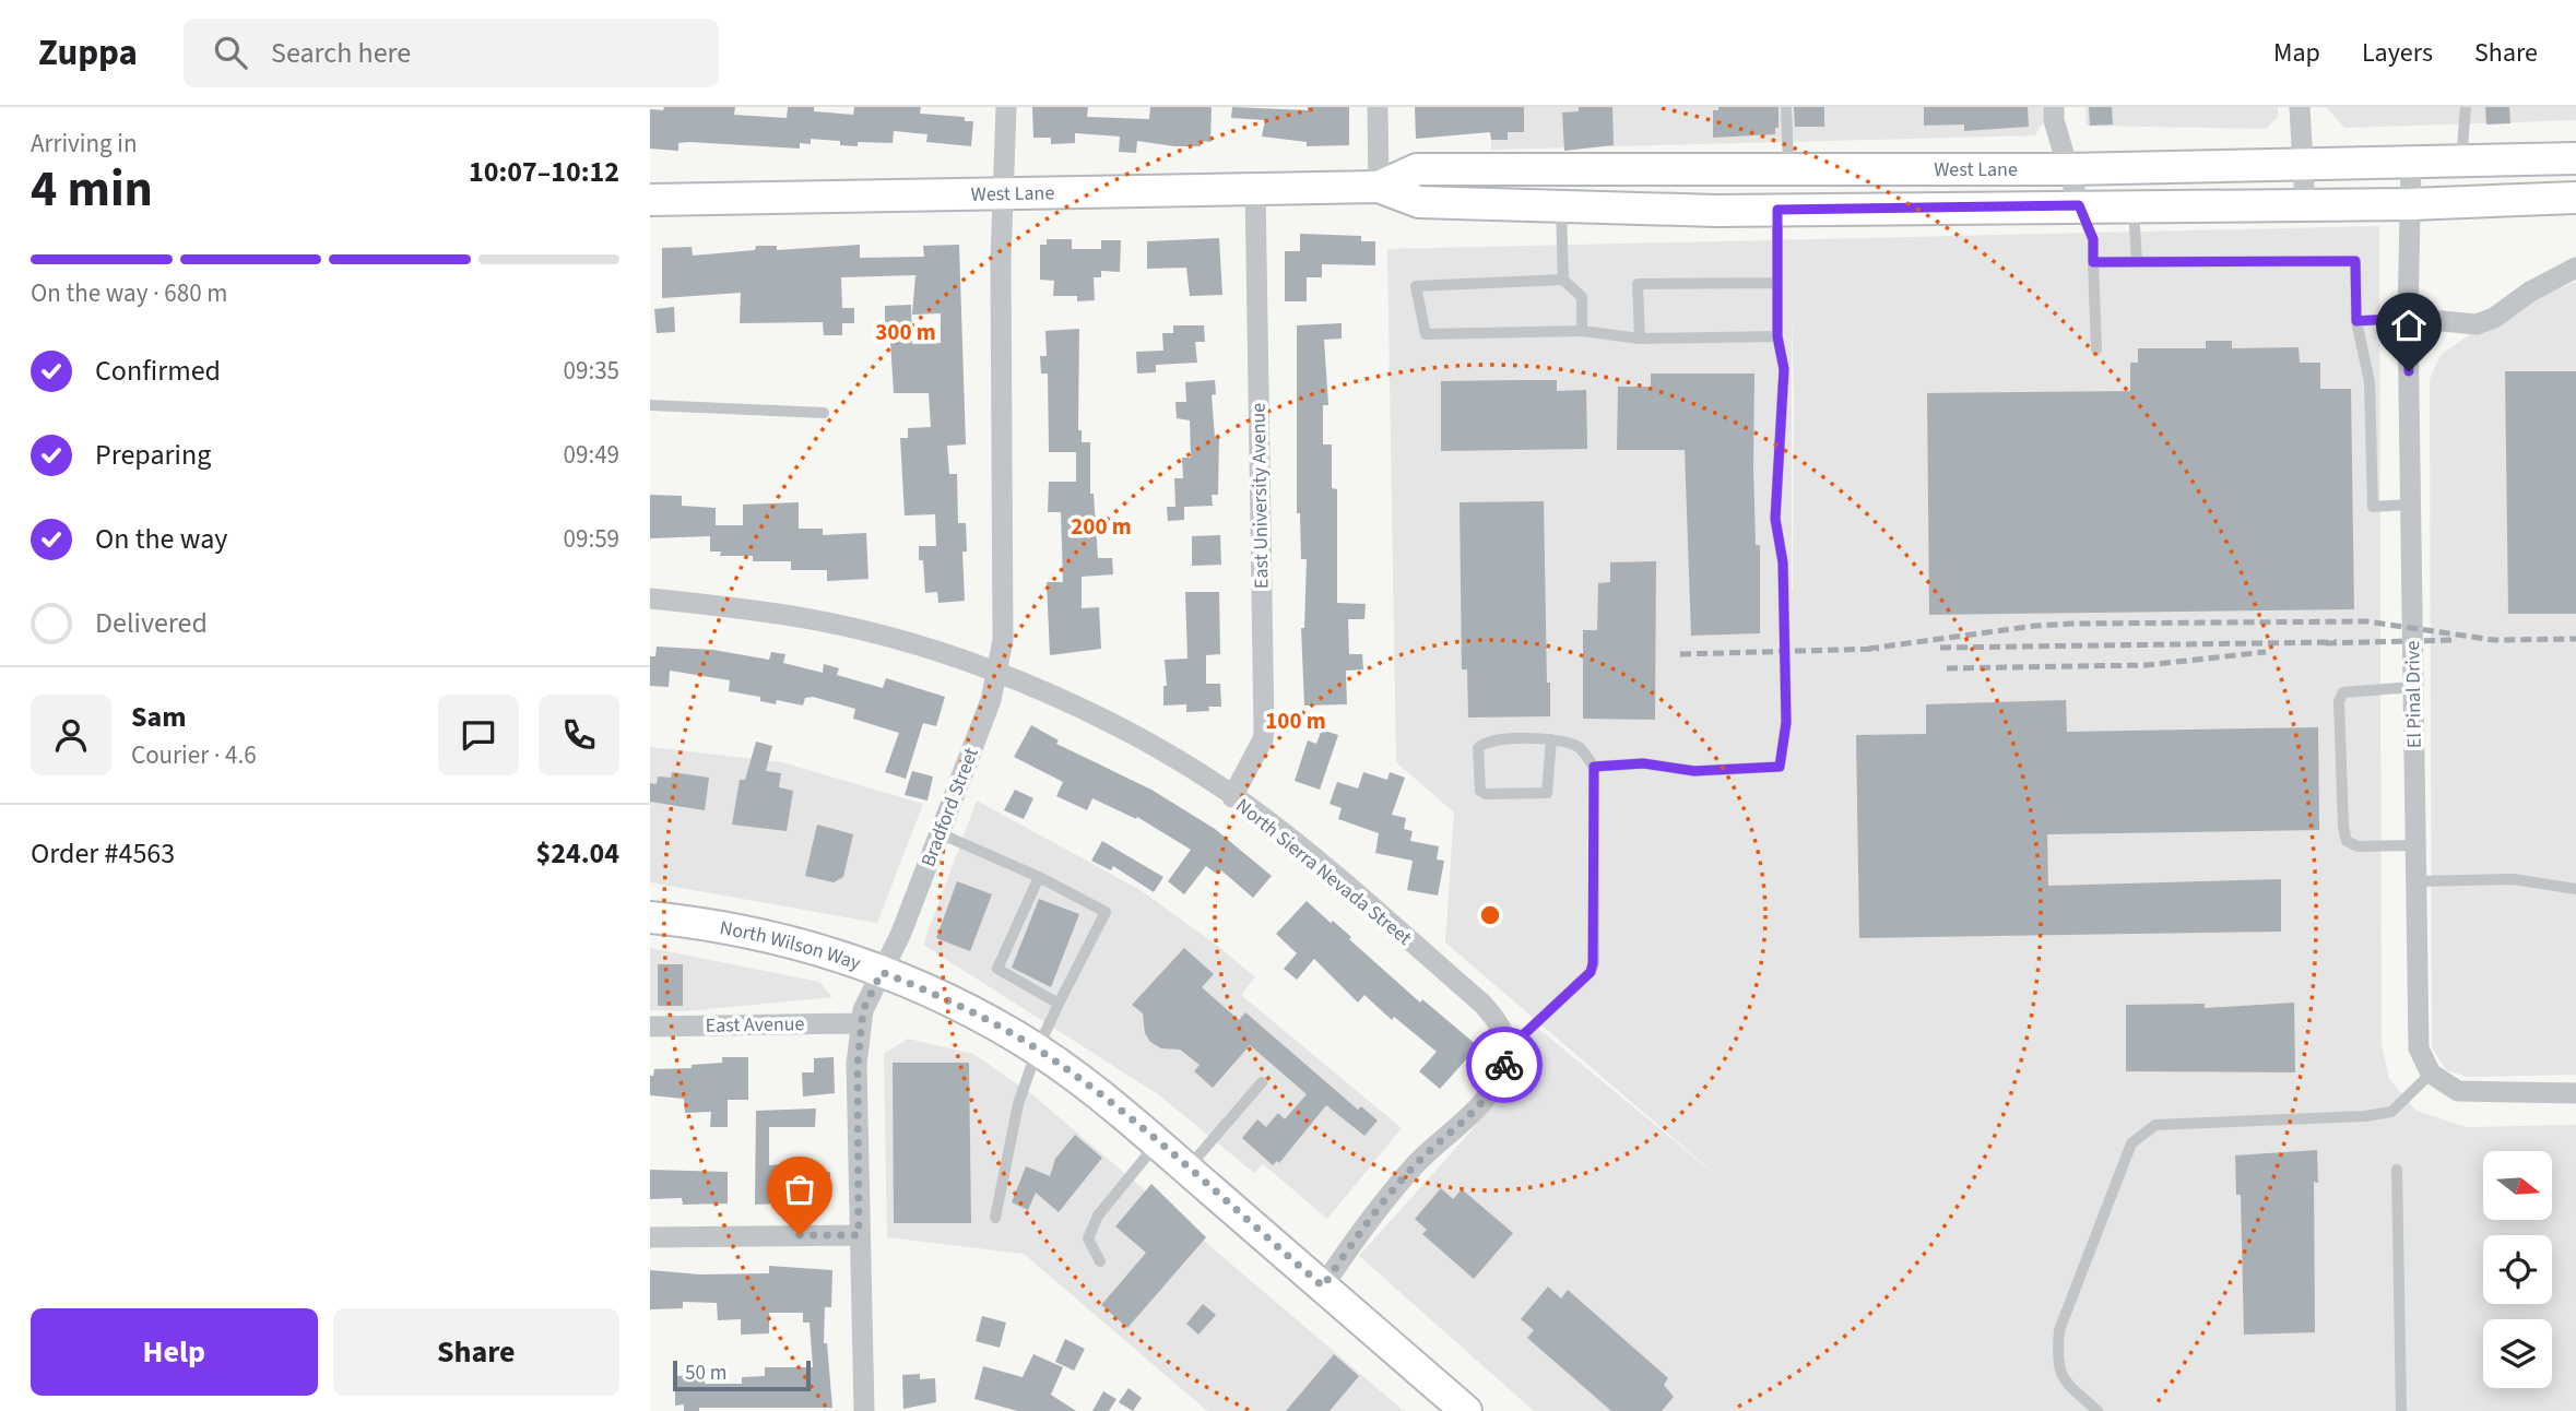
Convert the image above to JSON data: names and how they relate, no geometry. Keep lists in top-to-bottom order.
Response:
{
  "streets": {
    "main road": ["West Lane", "North Wilson Way"],
    "street": [
      "East University Avenue",
      "El Pinal Drive",
      "Bradford Street",
      "North Sierra Nevada Street",
      "East Avenue"
    ]
  },
  "crossings": [
    ["West Lane", "East University Avenue"],
    ["West Lane", "El Pinal Drive"],
    ["West Lane", "Bradford Street"],
    ["East University Avenue", "North Sierra Nevada Street"],
    ["Bradford Street", "North Sierra Nevada Street"],
    ["Bradford Street", "North Wilson Way"],
    ["Bradford Street", "East Avenue"]
  ],
  "scale_bar": "50 m",
  "north": "right",
  "page": {
    "header": "Zuppa",
    "search": "Search here",
    "nav": ["Map", "Layers", "Share"],
    "heading": ["4 min", "Arriving in", "10:07–10:12"],
    "panel": [
      "Sam",
      "Courier · 4.6",
      "Order #4563",
      "$24.04"
    ],
    "bar": "On the way · 680 m",
    "list": [
      ["Confirmed", "09:35"],
      ["Preparing", "09:49"],
      ["On the way", "09:59"],
      "Delivered"
    ],
    "buttons": ["Help", "Share"],
    "scale": "50 m"
  },
  "rings": ["300 m", "200 m", "100 m"]
}
